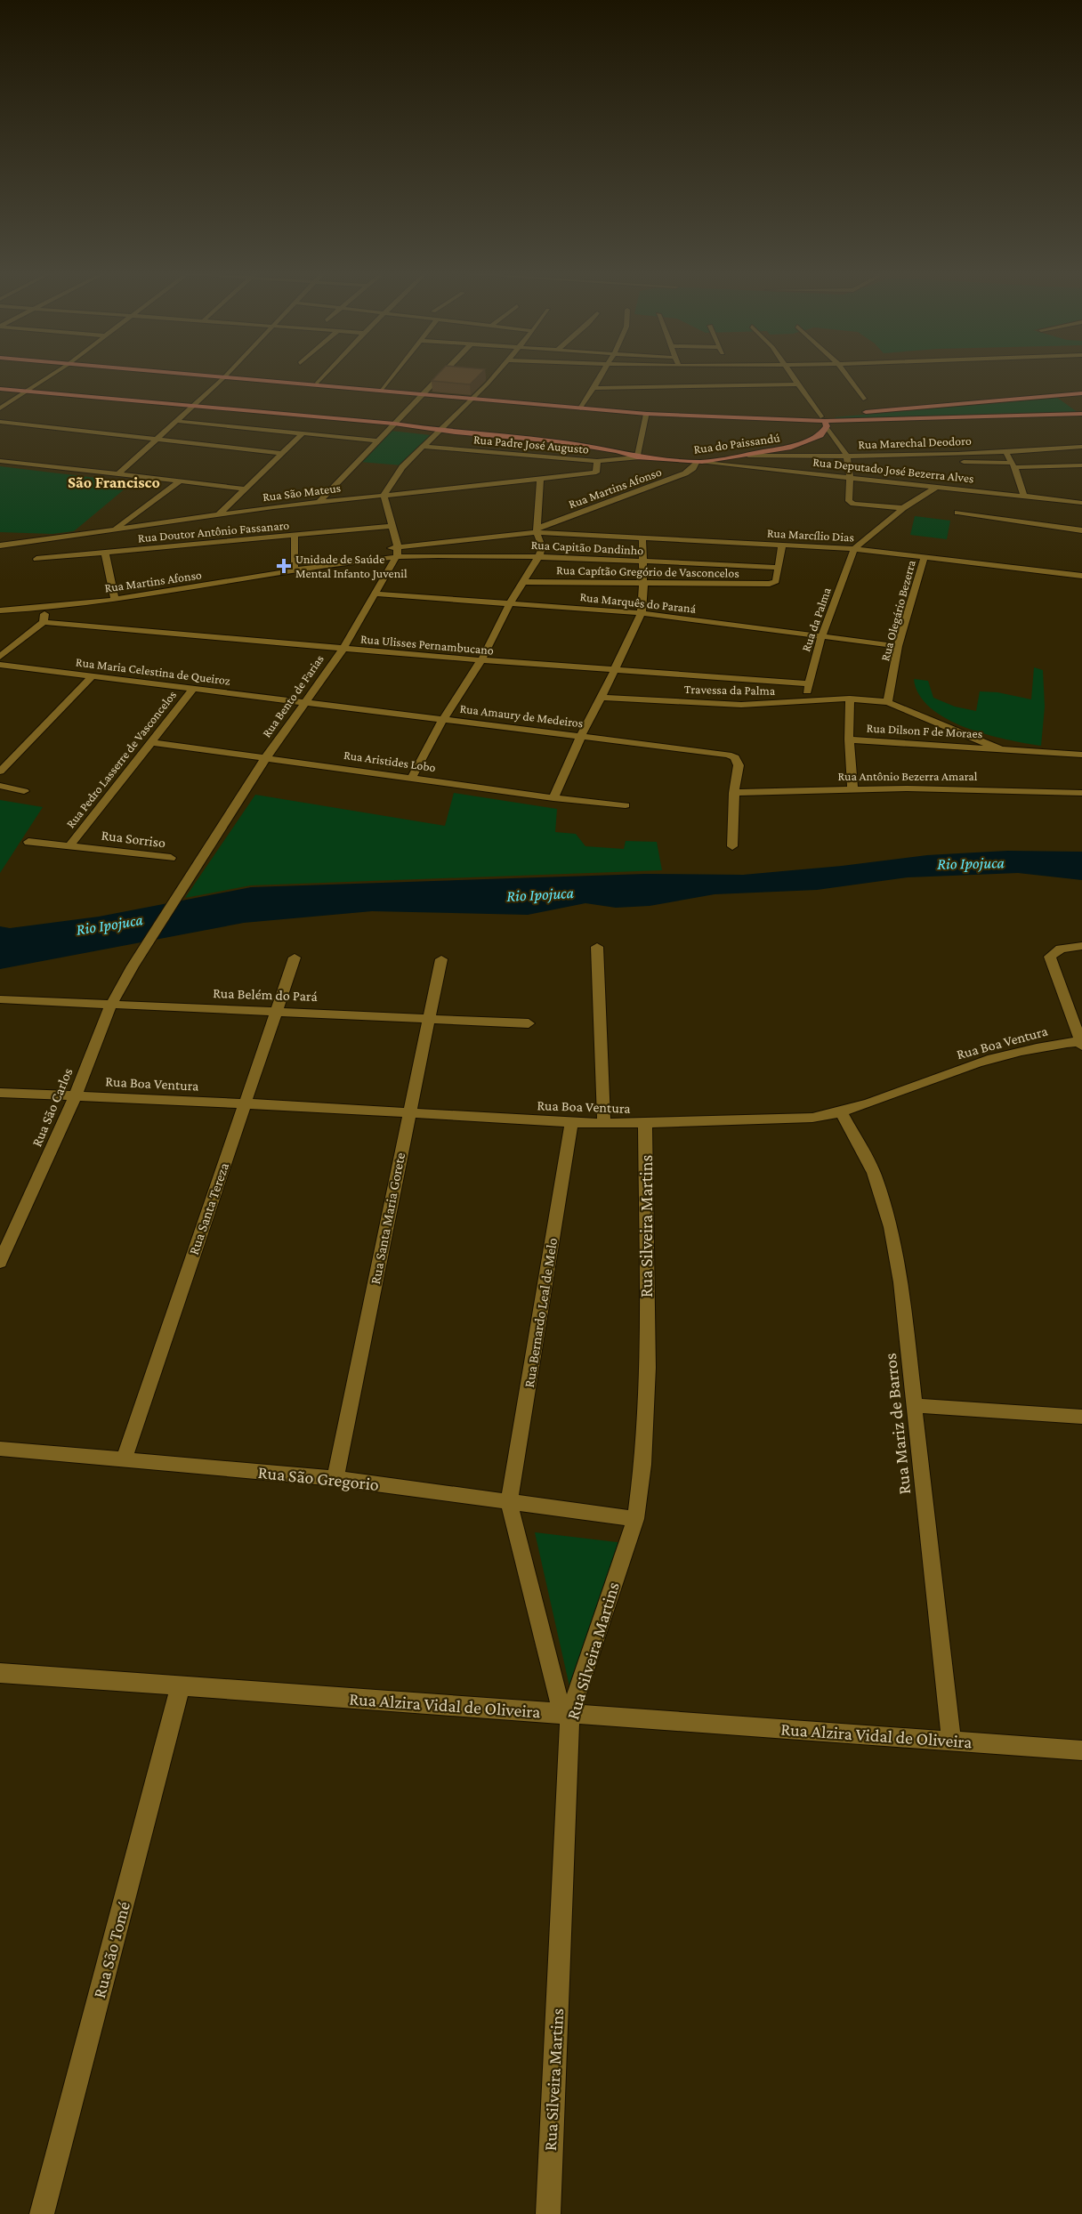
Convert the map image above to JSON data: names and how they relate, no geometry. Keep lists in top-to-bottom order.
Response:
{
  "streets": {
    "main road": ["Rua do Paissandú"],
    "street": [
      "Rua Marechal Deodoro",
      "Rua Padre José Augusto",
      "Rua Deputado José Bezerra Alves",
      "Rua Martins Afonso",
      "Rua São Mateus",
      "Rua Doutor Antônio Fassanaro",
      "Rua Marcílio Dias",
      "Rua Capitão Dandinho",
      "Rua Capítão Gregório de Vasconcelos",
      "Rua Marquês do Paraná",
      "Rua Olegário Bezerra",
      "Rua da Palma",
      "Rua Ulisses Pernambucano",
      "Rua Maria Celestina de Queiroz",
      "Travessa da Palma",
      "Rua Bento de Farias",
      "Rua Amaury de Medeiros",
      "Rua Dilson F de Moraes",
      "Rua Pedro Lasserre de Vasconcelos",
      "Rua Aristides Lobo",
      "Rua Antônio Bezerra Amaral",
      "Rua Sorriso",
      "Rua Belém do Pará",
      "Rua Boa Ventura",
      "Rua São Carlos",
      "Rua Santa Tereza",
      "Rua Santa Maria Gorete",
      "Rua Silveira Martins",
      "Rua Bernardo Leal de Melo",
      "Rua Mariz de Barros",
      "Rua São Gregorio",
      "Rua Alzira Vidal de Oliveira",
      "Rua São Tomé"
    ]
  },
  "crossings": [
    ["Rua Marechal Deodoro", "Rua do Paissandú"],
    ["Rua do Paissandú", "Rua Padre José Augusto"],
    ["Rua do Paissandú", "Rua Deputado José Bezerra Alves"],
    ["Rua do Paissandú", "Rua Martins Afonso"],
    ["Rua Padre José Augusto", "Rua São Mateus"],
    ["Rua Deputado José Bezerra Alves", "Rua Martins Afonso"],
    ["Rua Martins Afonso", "Rua Marcílio Dias"],
    ["Rua Martins Afonso", "Rua Capitão Dandinho"],
    ["Rua Martins Afonso", "Rua Bento de Farias"],
    ["Rua Marcílio Dias", "Rua Olegário Bezerra"],
    ["Rua Marcílio Dias", "Rua da Palma"],
    ["Rua Capitão Dandinho", "Rua Capítão Gregório de Vasconcelos"],
    ["Rua Capitão Dandinho", "Rua Bento de Farias"],
    ["Rua Marquês do Paraná", "Rua Olegário Bezerra"],
    ["Rua Marquês do Paraná", "Rua da Palma"],
    ["Rua Marquês do Paraná", "Rua Bento de Farias"],
    ["Rua Olegário Bezerra", "Travessa da Palma"],
    ["Rua da Palma", "Rua Ulisses Pernambucano"],
    ["Rua da Palma", "Travessa da Palma"],
    ["Rua Ulisses Pernambucano", "Rua Bento de Farias"],
    ["Rua Maria Celestina de Queiroz", "Rua Bento de Farias"],
    ["Rua Maria Celestina de Queiroz", "Rua Amaury de Medeiros"],
    ["Rua Maria Celestina de Queiroz", "Rua Pedro Lasserre de Vasconcelos"],
    ["Travessa da Palma", "Rua Dilson F de Moraes"],
    ["Rua Bento de Farias", "Rua Amaury de Medeiros"],
    ["Rua Bento de Farias", "Rua Aristides Lobo"],
    ["Rua Bento de Farias", "Rua São Carlos"],
    ["Rua Amaury de Medeiros", "Rua Antônio Bezerra Amaral"],
    ["Rua Pedro Lasserre de Vasconcelos", "Rua Aristides Lobo"],
    ["Rua Pedro Lasserre de Vasconcelos", "Rua Sorriso"],
    ["Rua Belém do Pará", "Rua São Carlos"],
    ["Rua Belém do Pará", "Rua Santa Tereza"],
    ["Rua Belém do Pará", "Rua Santa Maria Gorete"],
    ["Rua Boa Ventura", "Rua São Carlos"],
    ["Rua Boa Ventura", "Rua Santa Tereza"],
    ["Rua Boa Ventura", "Rua Santa Maria Gorete"],
    ["Rua Boa Ventura", "Rua Silveira Martins"],
    ["Rua Boa Ventura", "Rua Bernardo Leal de Melo"],
    ["Rua Boa Ventura", "Rua Mariz de Barros"],
    ["Rua Santa Tereza", "Rua São Gregorio"],
    ["Rua Santa Maria Gorete", "Rua São Gregorio"],
    ["Rua Silveira Martins", "Rua São Gregorio"],
    ["Rua Silveira Martins", "Rua Alzira Vidal de Oliveira"],
    ["Rua Bernardo Leal de Melo", "Rua São Gregorio"],
    ["Rua Mariz de Barros", "Rua Alzira Vidal de Oliveira"],
    ["Rua Alzira Vidal de Oliveira", "Rua São Tomé"]
  ],
  "districts": ["São Francisco"],
  "water": ["Rio Ipojuca"],
  "places": {
    "health": ["Unidade de Saúde Mental Infanto Juvenil"]
  }
}
